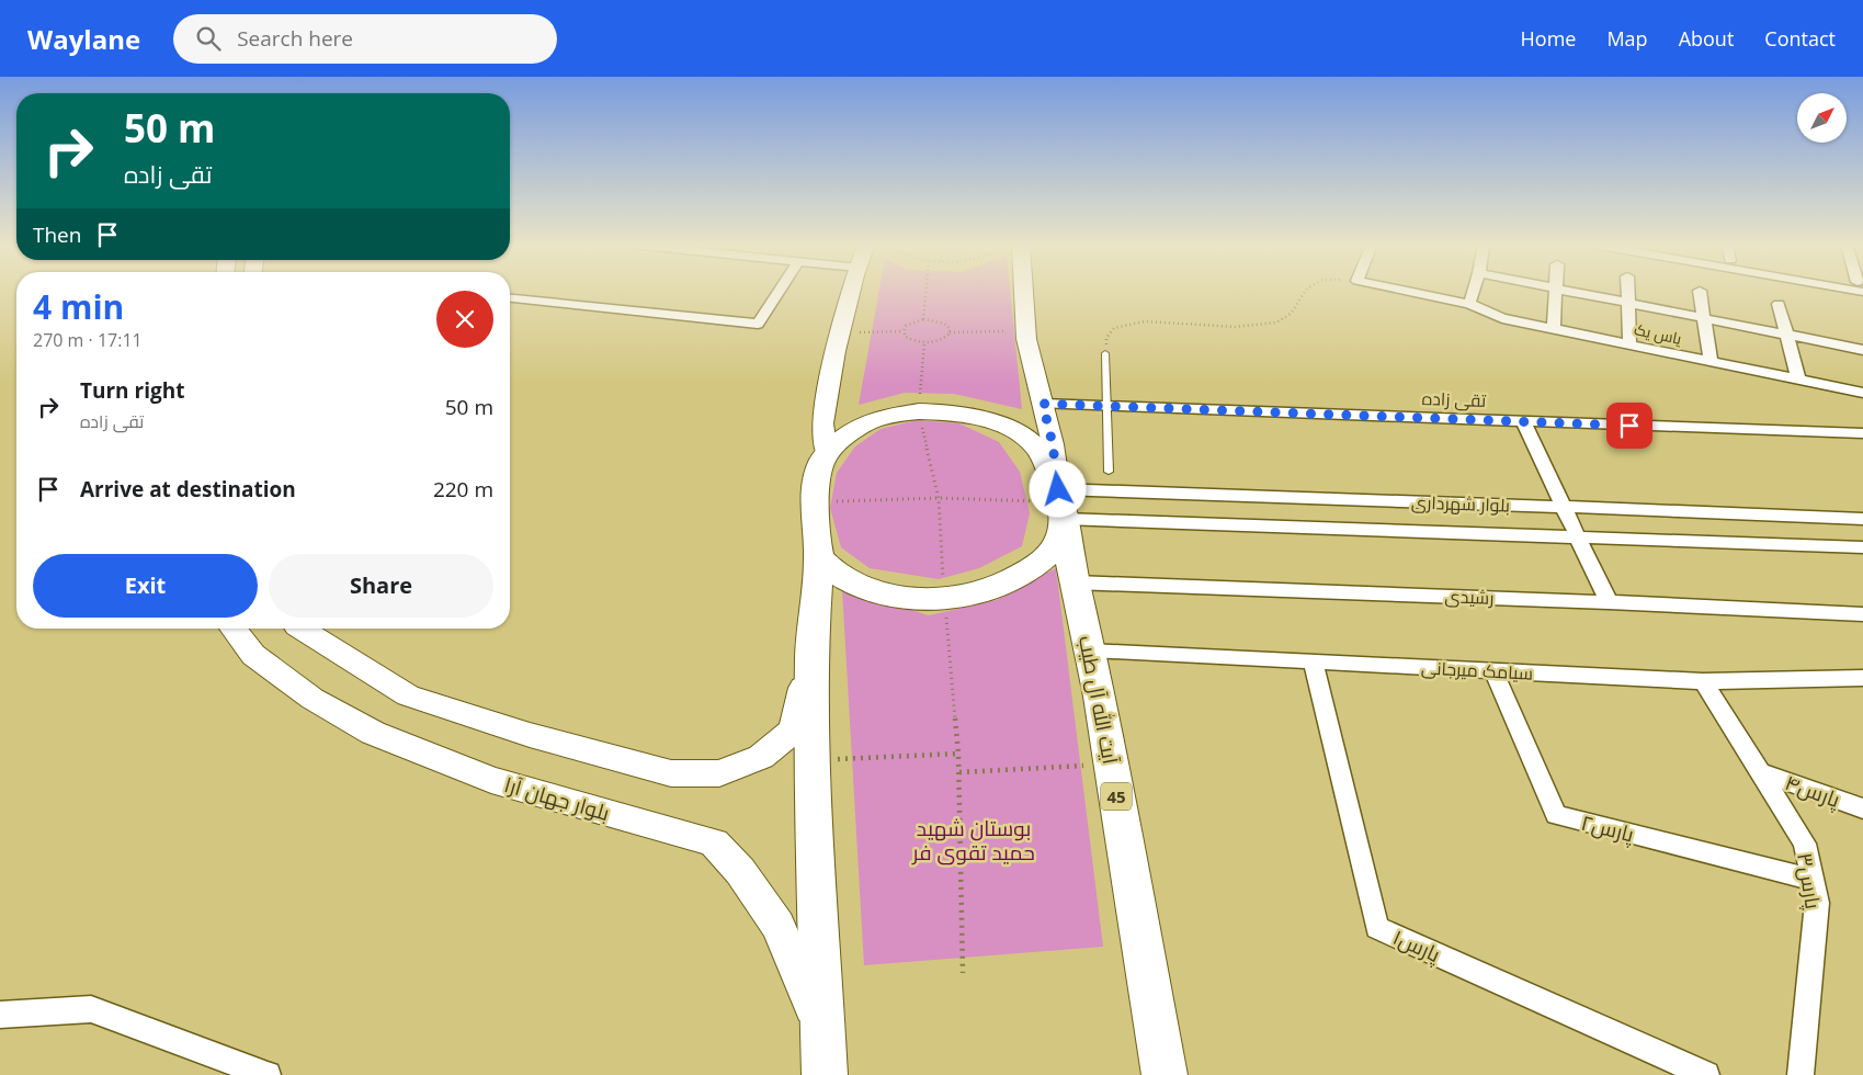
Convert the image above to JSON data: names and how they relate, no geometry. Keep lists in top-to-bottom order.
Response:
{
  "streets": {
    "highway": ["آیت الله آل طیب", "45"],
    "main road": ["بلوار جهان آرا"],
    "street": [
      "یاس یک",
      "تقی زاده",
      "بلوار شهرداری",
      "رشیدی",
      "سیامک میرجانی",
      "پارس۴",
      "پارس۲",
      "پارس۳",
      "پارس۱"
    ]
  },
  "crossings": [
    ["تقی زاده", "آیت الله آل طیب"],
    ["بلوار شهرداری", "آیت الله آل طیب"],
    ["رشیدی", "آیت الله آل طیب"],
    ["سیامک میرجانی", "آیت الله آل طیب"],
    ["سیامک میرجانی", "پارس۲"],
    ["سیامک میرجانی", "پارس۳"],
    ["سیامک میرجانی", "پارس۱"],
    ["پارس۴", "پارس۳"],
    ["پارس۲", "پارس۳"]
  ],
  "parks": ["بوستان شهید حمید تقوی فر"],
  "north": "top right",
  "page": {
    "header": "Waylane",
    "search": "Search here",
    "nav": [
      "Home",
      "Map",
      "About",
      "Contact"
    ],
    "turn": ["50 m", "تقی زاده"],
    "then": "Then",
    "heading": ["4 min", "270 m · 17:11"],
    "list": [
      {
        "name": "Turn right",
        "note": "تقی زاده",
        "value": "50 m"
      },
      {
        "name": "Arrive at destination",
        "value": "220 m"
      }
    ],
    "buttons": ["Exit", "Share"]
  }
}
